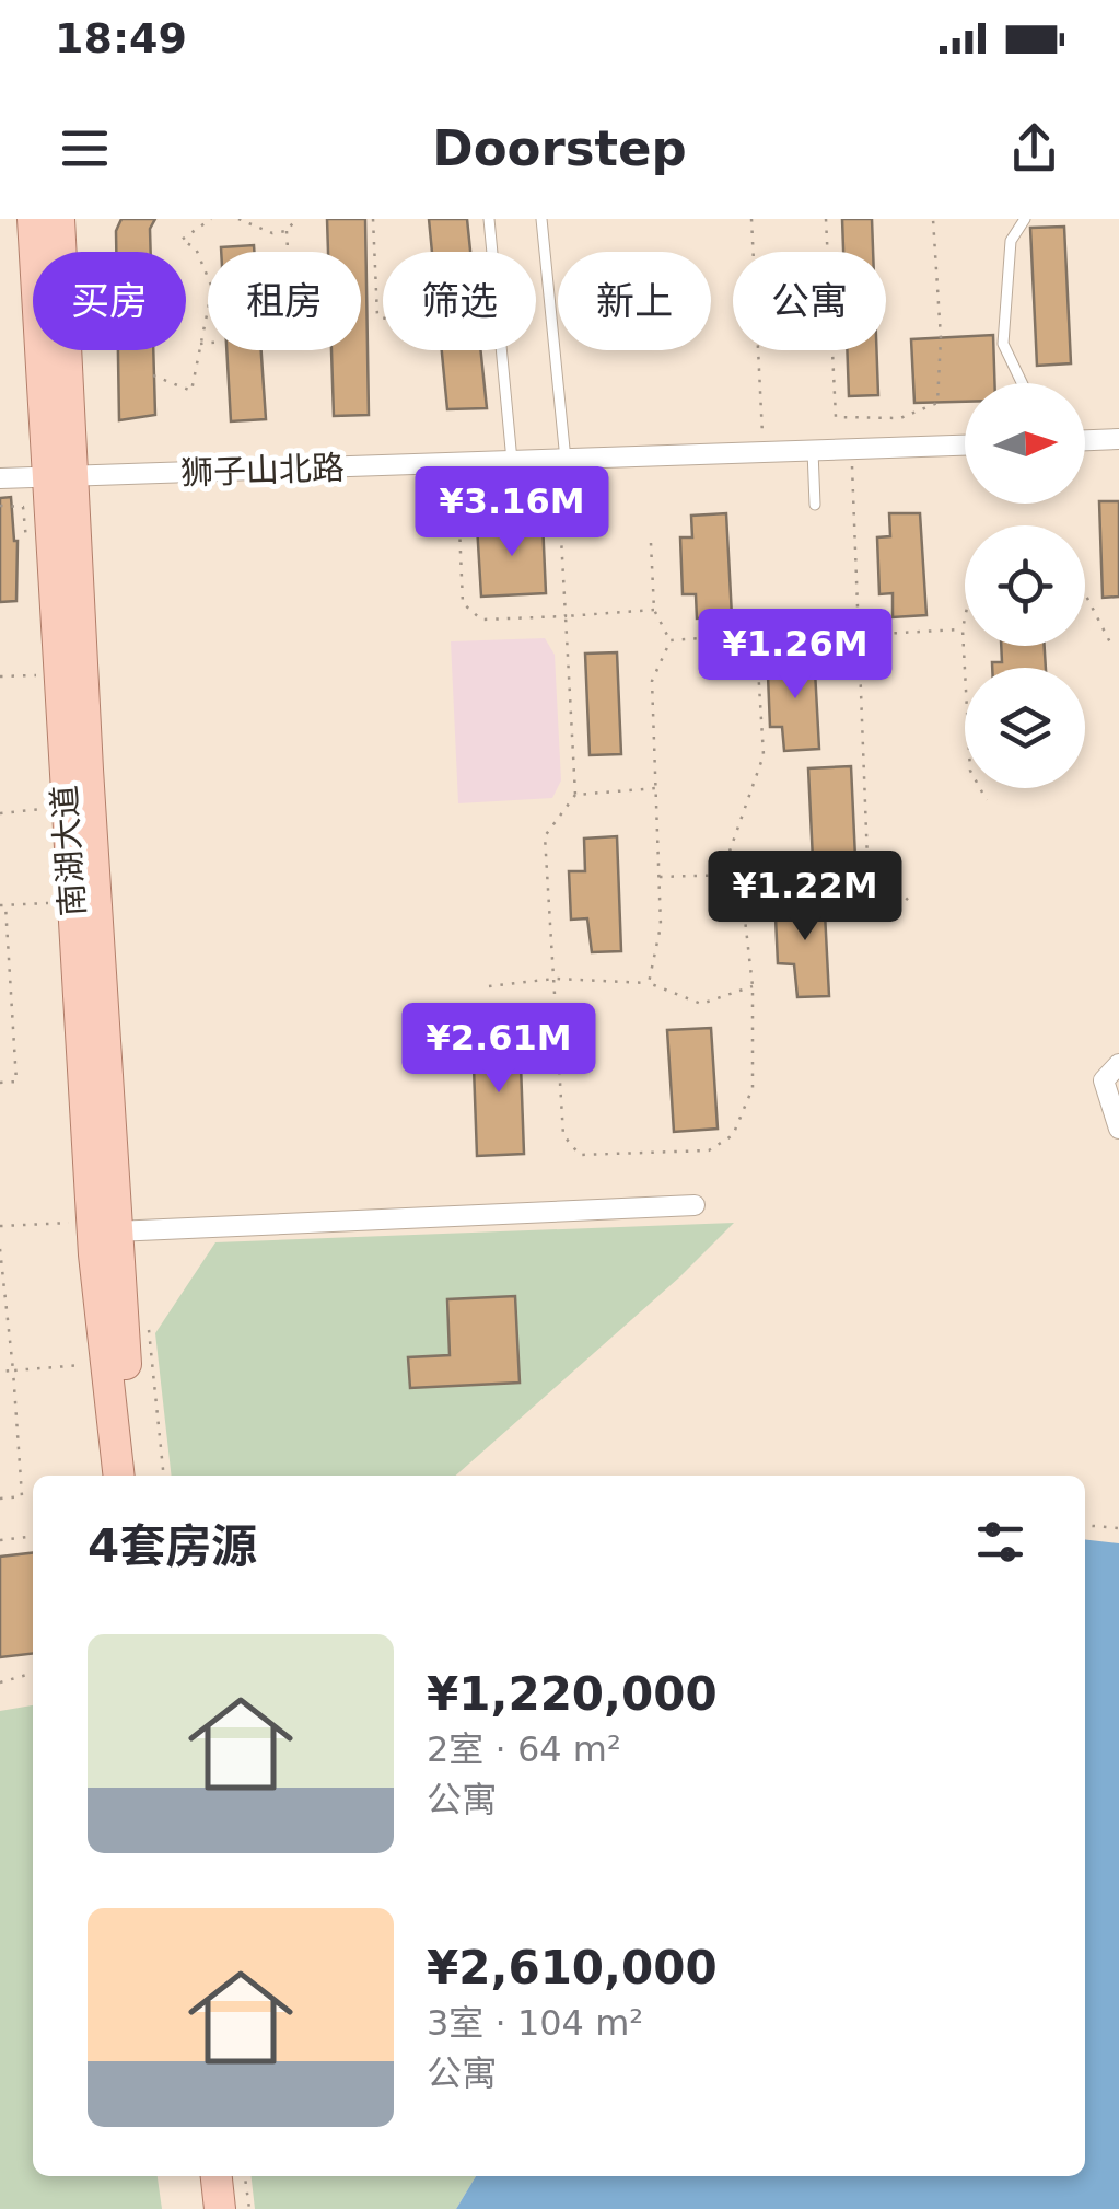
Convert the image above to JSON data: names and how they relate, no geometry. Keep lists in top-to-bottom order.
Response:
{
  "streets": {
    "main road": ["南湖大道"],
    "street": ["狮子山北路"]
  },
  "crossings": [
    ["狮子山北路", "南湖大道"]
  ],
  "north": "right",
  "page": {
    "status": "18:49",
    "header": "Doorstep",
    "chip": [
      "买房",
      "租房",
      "筛选",
      "新上",
      "公寓"
    ],
    "price": [
      "¥3.16M",
      "¥1.26M",
      "¥1.22M",
      "¥2.61M"
    ],
    "heading": "4套房源",
    "list": [
      {
        "name": "¥1,220,000",
        "note": "2室 · 64 m² · 公寓"
      },
      {
        "name": "¥2,610,000",
        "note": "3室 · 104 m² · 公寓"
      }
    ]
  }
}
